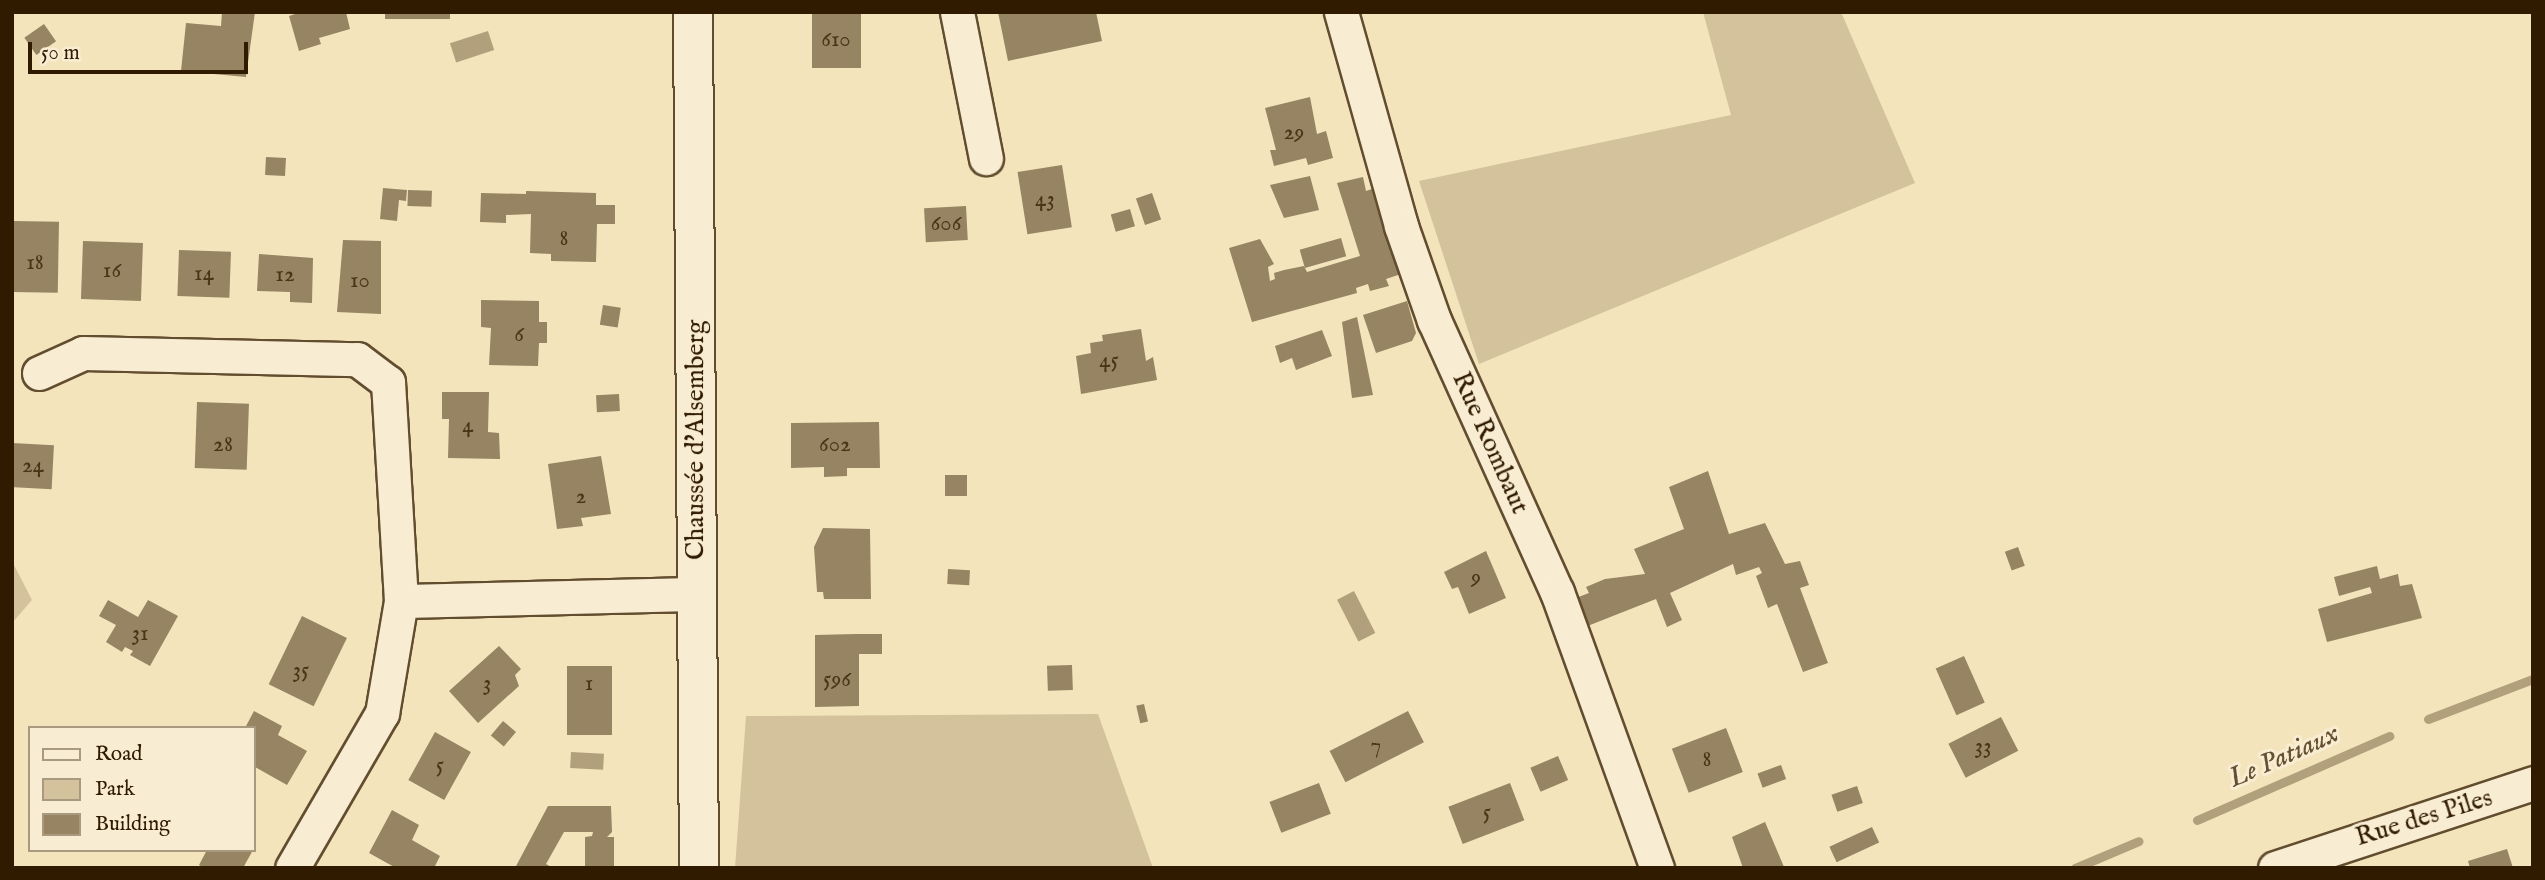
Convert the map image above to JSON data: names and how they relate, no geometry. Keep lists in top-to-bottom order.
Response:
{
  "streets": {
    "main road": ["Chaussée d'Alsemberg"],
    "street": ["Rue Rombaut", "Rue des Piles"]
  },
  "water": ["Le Patiaux"],
  "house_numbers": [
    "610",
    "29",
    "43",
    "606",
    "8",
    "18",
    "16",
    "14",
    "12",
    "10",
    "6",
    "45",
    "4",
    "28",
    "602",
    "24",
    "2",
    "9",
    "31",
    "35",
    "596",
    "3",
    "1",
    "7",
    "33",
    "8",
    "5",
    "5"
  ],
  "legend": ["Road", "Park", "Building"],
  "scale_bar": "50 m"
}
